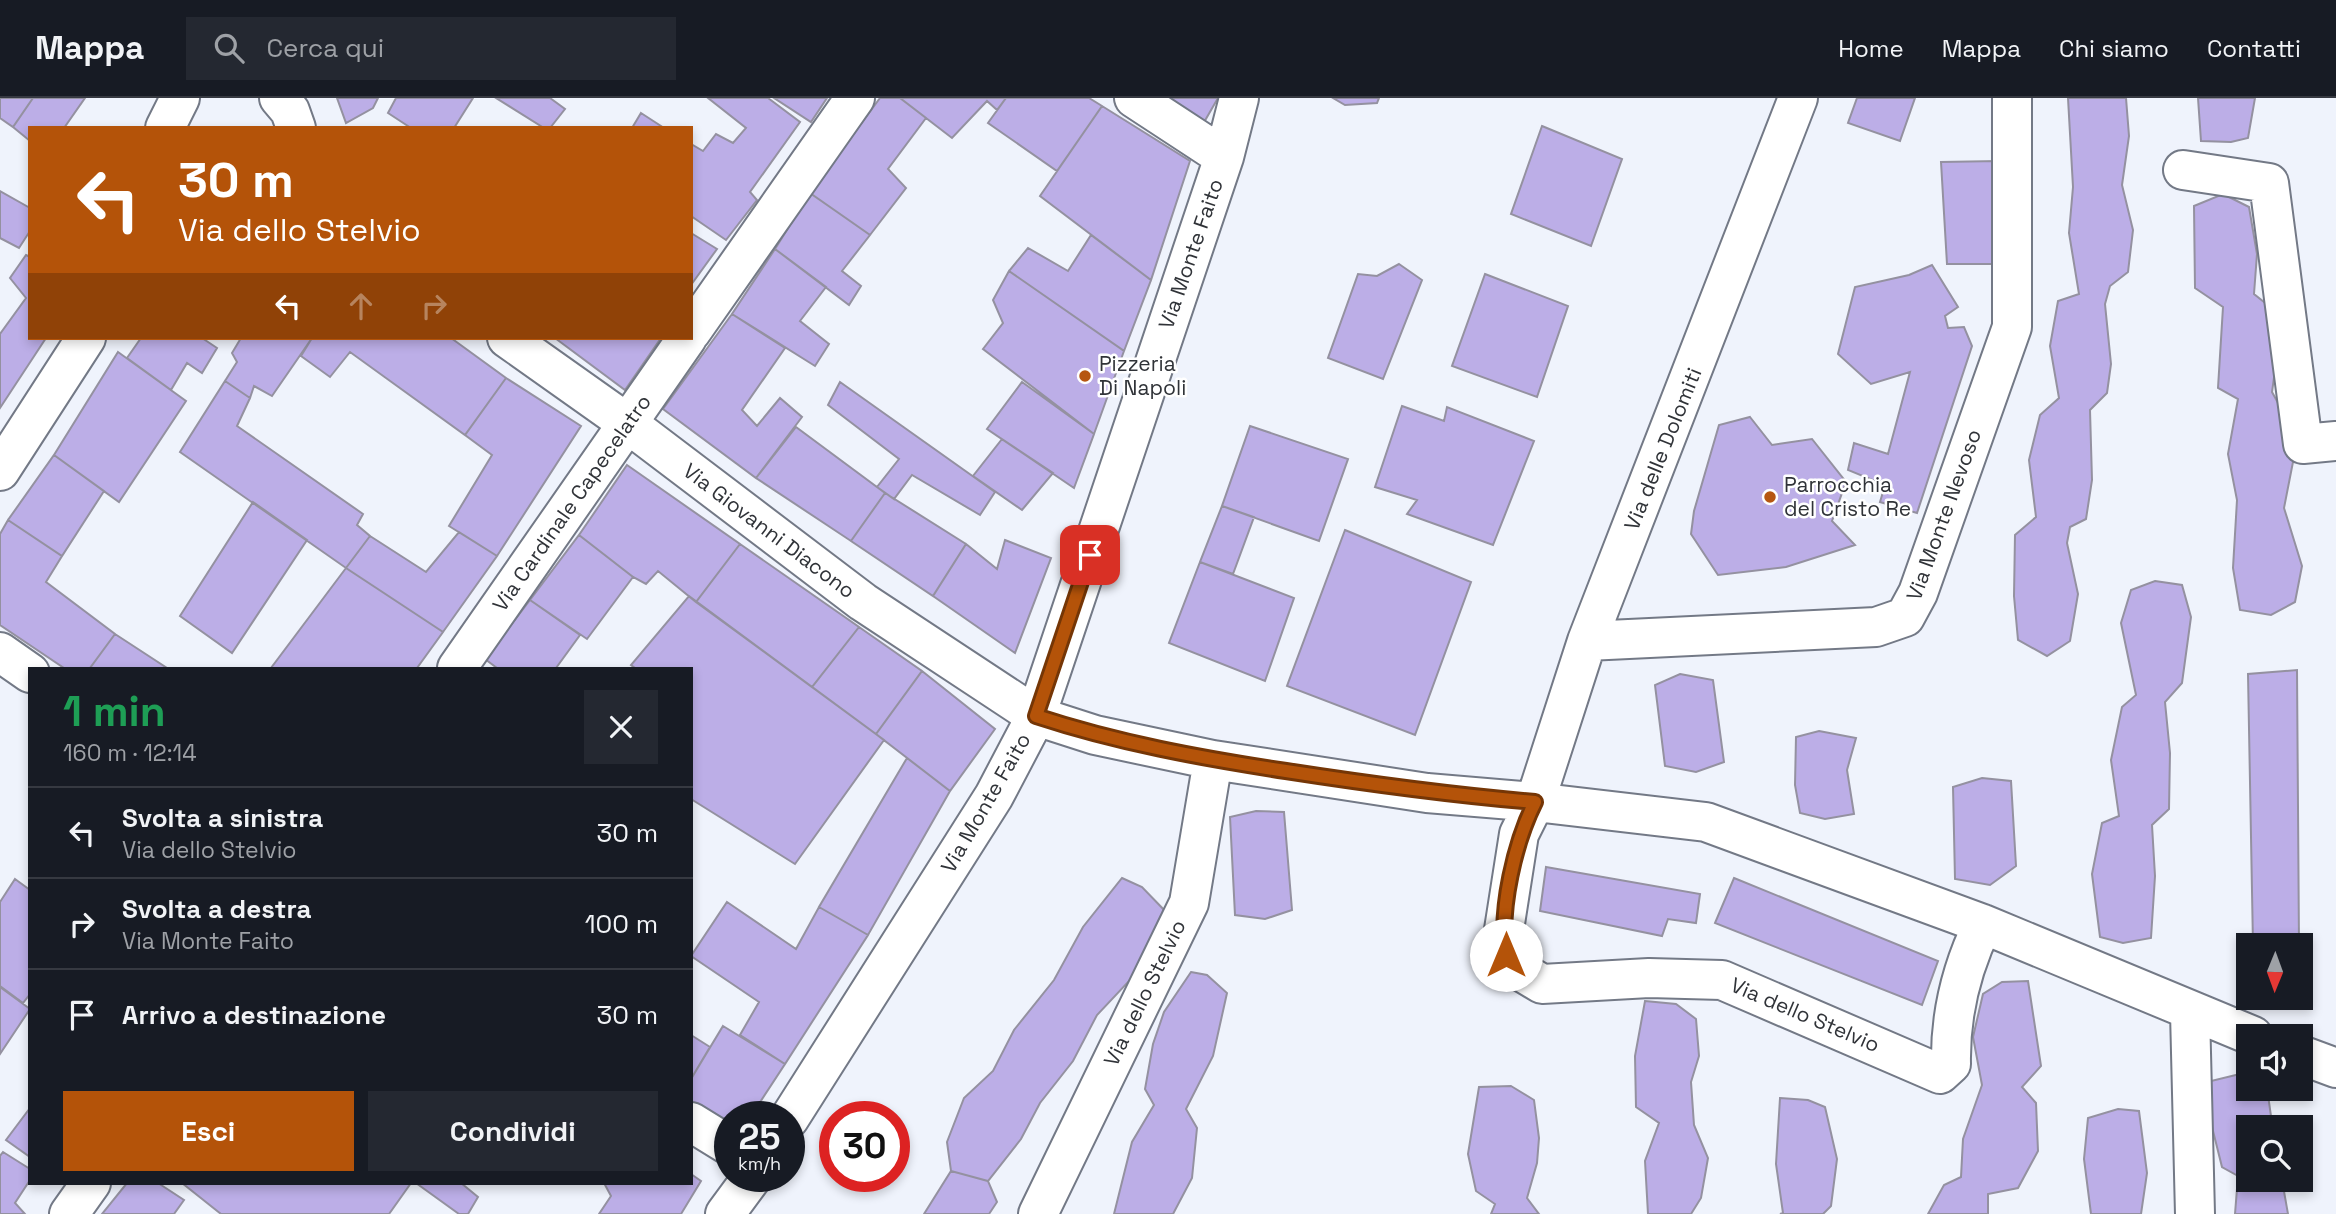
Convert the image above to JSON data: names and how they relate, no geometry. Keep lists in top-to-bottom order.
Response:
{
  "streets": {
    "street": [
      "Via Monte Faito",
      "Via delle Dolomiti",
      "Via Cardinale Capecelatro",
      "Via Monte Nevoso",
      "Via Giovanni Diacono",
      "Via dello Stelvio"
    ]
  },
  "crossings": [
    ["Via Monte Faito", "Via Giovanni Diacono"],
    ["Via delle Dolomiti", "Via Monte Nevoso"],
    ["Via delle Dolomiti", "Via dello Stelvio"],
    ["Via Cardinale Capecelatro", "Via Giovanni Diacono"]
  ],
  "places": ["Pizzeria Di Napoli", "Parrocchia del Cristo Re"],
  "north": "bottom",
  "page": {
    "header": "Mappa",
    "search": "Cerca qui",
    "nav": [
      "Home",
      "Mappa",
      "Chi siamo",
      "Contatti"
    ],
    "turn": ["30 m", "Via dello Stelvio"],
    "heading": ["1 min", "160 m · 12:14"],
    "list": [
      {
        "name": "Svolta a sinistra",
        "note": "Via dello Stelvio",
        "value": "30 m"
      },
      {
        "name": "Svolta a destra",
        "note": "Via Monte Faito",
        "value": "100 m"
      },
      {
        "name": "Arrivo a destinazione",
        "value": "30 m"
      }
    ],
    "buttons": ["Esci", "Condividi"],
    "speed": "25 km/h",
    "limit": "30"
  }
}
